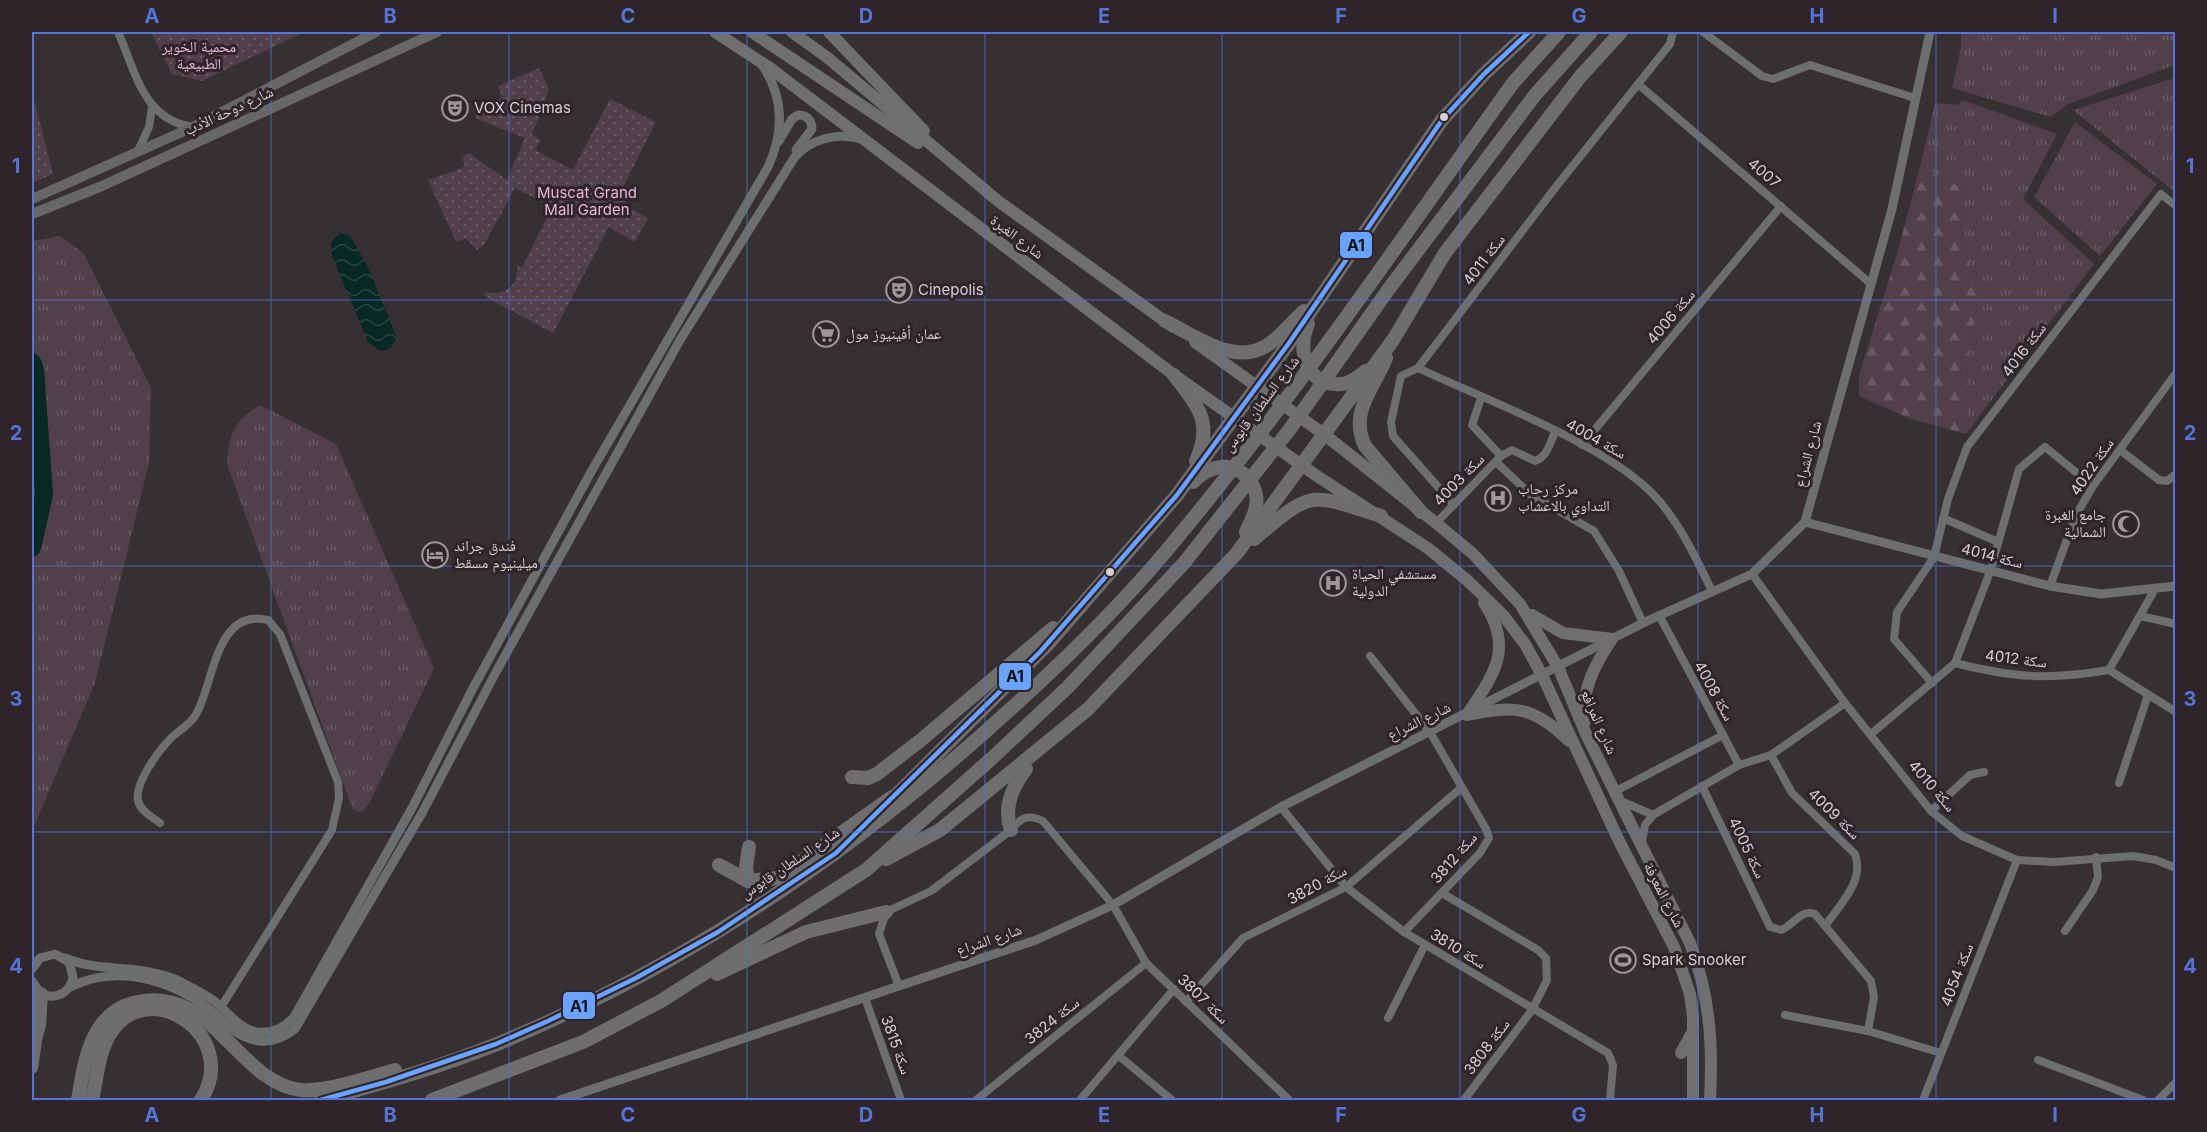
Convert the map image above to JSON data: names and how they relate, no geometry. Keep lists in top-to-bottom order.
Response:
{
  "streets": {
    "highway": ["شارع السلطان قابوس"],
    "main road": [
      "شارع دوحة الأدب",
      "شارع الغبرة",
      "شارع المرافع",
      "شارع المعرفة"
    ],
    "street": [
      "4007",
      "سكة 4011",
      "سكة 4006",
      "سكة 4016",
      "سكة 4004",
      "شارع الشراع",
      "سكة 4022",
      "سكة 4003",
      "سكة 4014",
      "سكة 4012",
      "سكة 4008",
      "سكة 4010",
      "سكة 4009",
      "سكة 4005",
      "سكة 3812",
      "سكة 3820",
      "سكة 3810",
      "سكة 4054",
      "سكة 3807",
      "سكة 3824",
      "سكة 3815",
      "سكة 3808"
    ]
  },
  "crossings": [
    ["4007", "سكة 4011"],
    ["4007", "سكة 4006"],
    ["4007", "شارع الشراع"],
    ["شارع الغبرة", "شارع المرافع"],
    ["سكة 4011", "سكة 4004"],
    ["سكة 4011", "سكة 4003"],
    ["سكة 4006", "سكة 4004"],
    ["سكة 4016", "سكة 4014"],
    ["سكة 4004", "شارع الشراع"],
    ["سكة 4004", "سكة 4003"],
    ["شارع الشراع", "سكة 4014"],
    ["شارع الشراع", "سكة 4008"],
    ["شارع الشراع", "شارع المرافع"],
    ["شارع الشراع", "سكة 4010"],
    ["شارع الشراع", "سكة 3812"],
    ["شارع الشراع", "سكة 3810"],
    ["شارع الشراع", "سكة 3807"],
    ["شارع الشراع", "سكة 3815"],
    ["سكة 4022", "سكة 4014"],
    ["سكة 4003", "شارع المرافع"],
    ["سكة 4010", "سكة 4054"],
    ["سكة 4009", "سكة 4005"],
    ["سكة 3812", "سكة 3820"],
    ["سكة 3812", "سكة 3810"],
    ["سكة 3812", "سكة 3808"],
    ["سكة 3820", "سكة 3810"],
    ["سكة 3820", "سكة 3807"],
    ["سكة 3810", "سكة 3808"],
    ["سكة 3807", "سكة 3824"]
  ],
  "parks": ["محمية الخوير الطبيعية", "Muscat Grand Mall Garden"],
  "places": {
    "theatre": ["VOX Cinemas", "Cinepolis"],
    "supermarket": ["عمان أفينيوز مول"],
    "hospital": ["مركز رحاب التداوي بالاعشاب", "مستشفي الحياة الدولية"],
    "mosque": ["جامع الغبرة الشمالية"],
    "hotel": ["فندق جراند ميلينيوم مسقط"],
    "sports": ["Spark Snooker"]
  },
  "lines": ["transit line A1"],
  "grid": {
    "columns": [
      "A",
      "B",
      "C",
      "D",
      "E",
      "F",
      "G",
      "H",
      "I"
    ],
    "rows": [
      "1",
      "2",
      "3",
      "4"
    ]
  }
}
